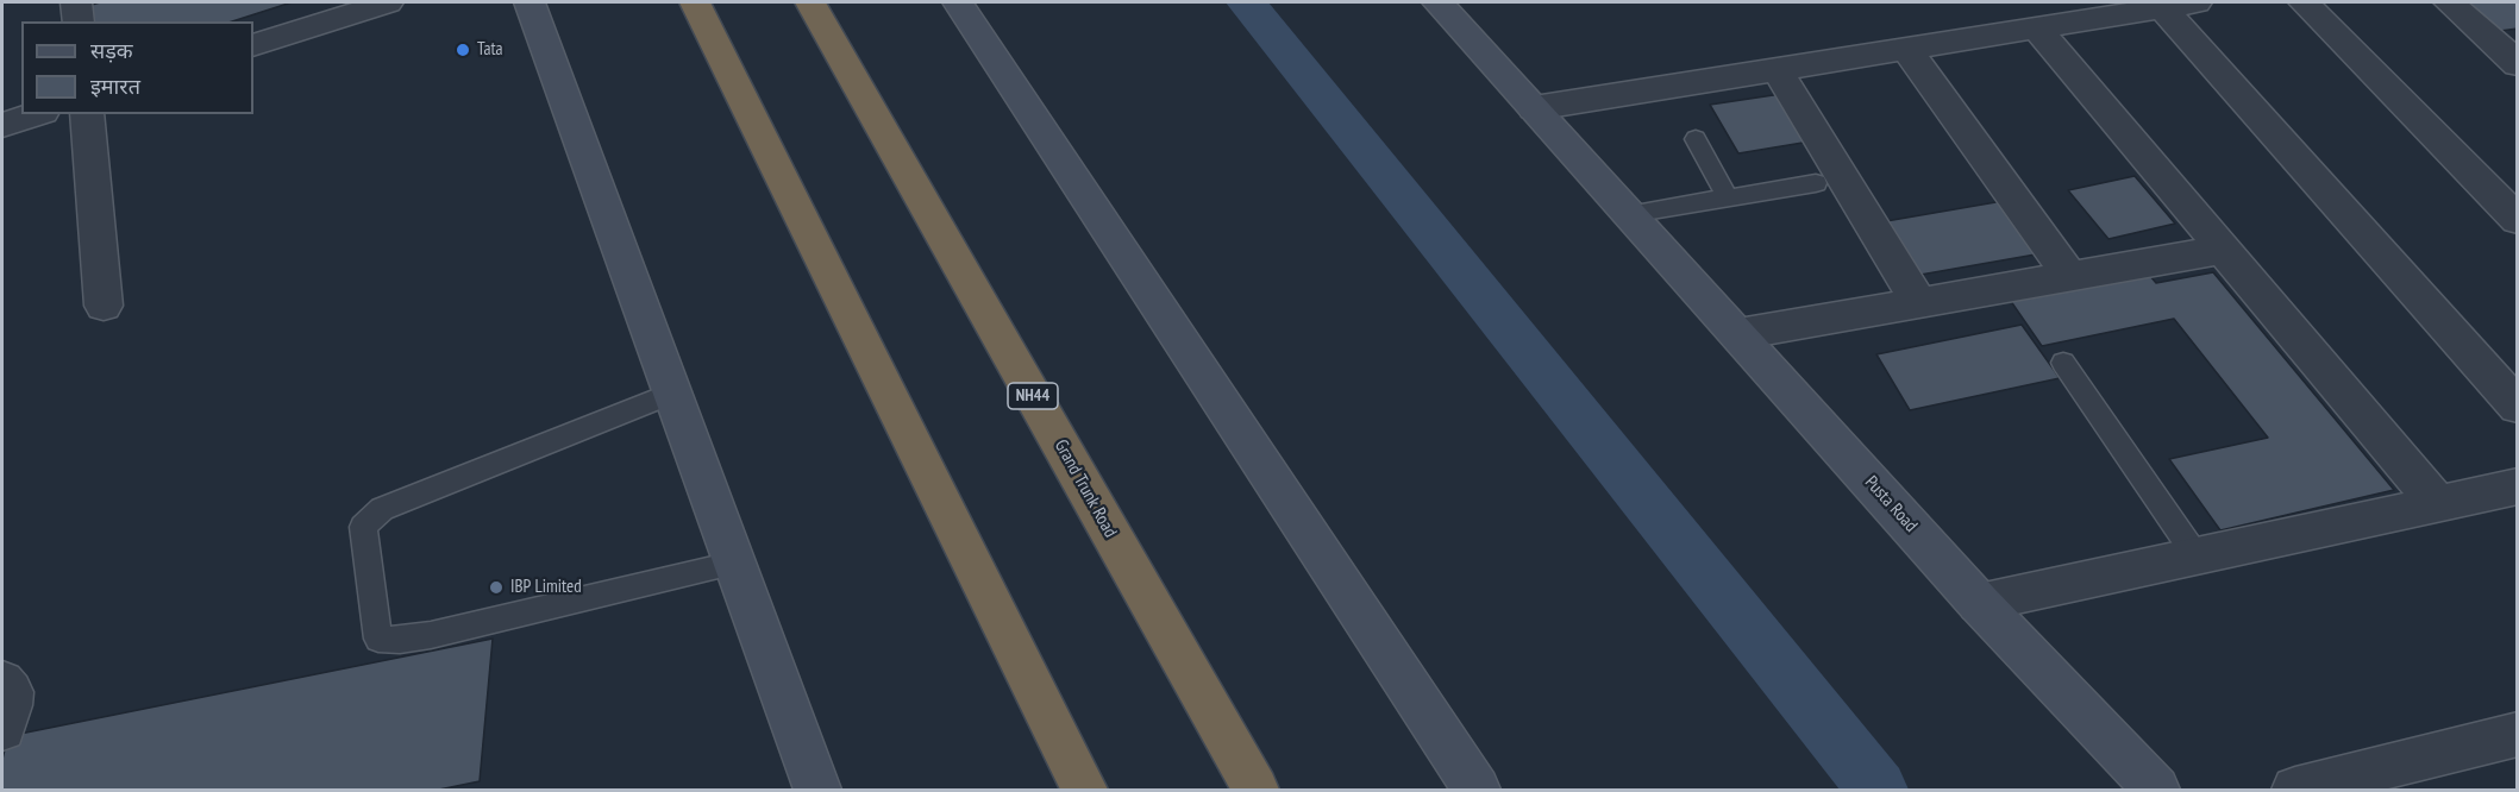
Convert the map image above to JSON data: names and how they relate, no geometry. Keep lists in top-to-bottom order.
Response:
{
  "streets": {
    "highway": ["NH44", "Grand Trunk Road"],
    "main road": ["Pusta Road"]
  },
  "places": ["Tata", "IBP Limited"],
  "legend": ["सड़क", "इमारत"]
}
